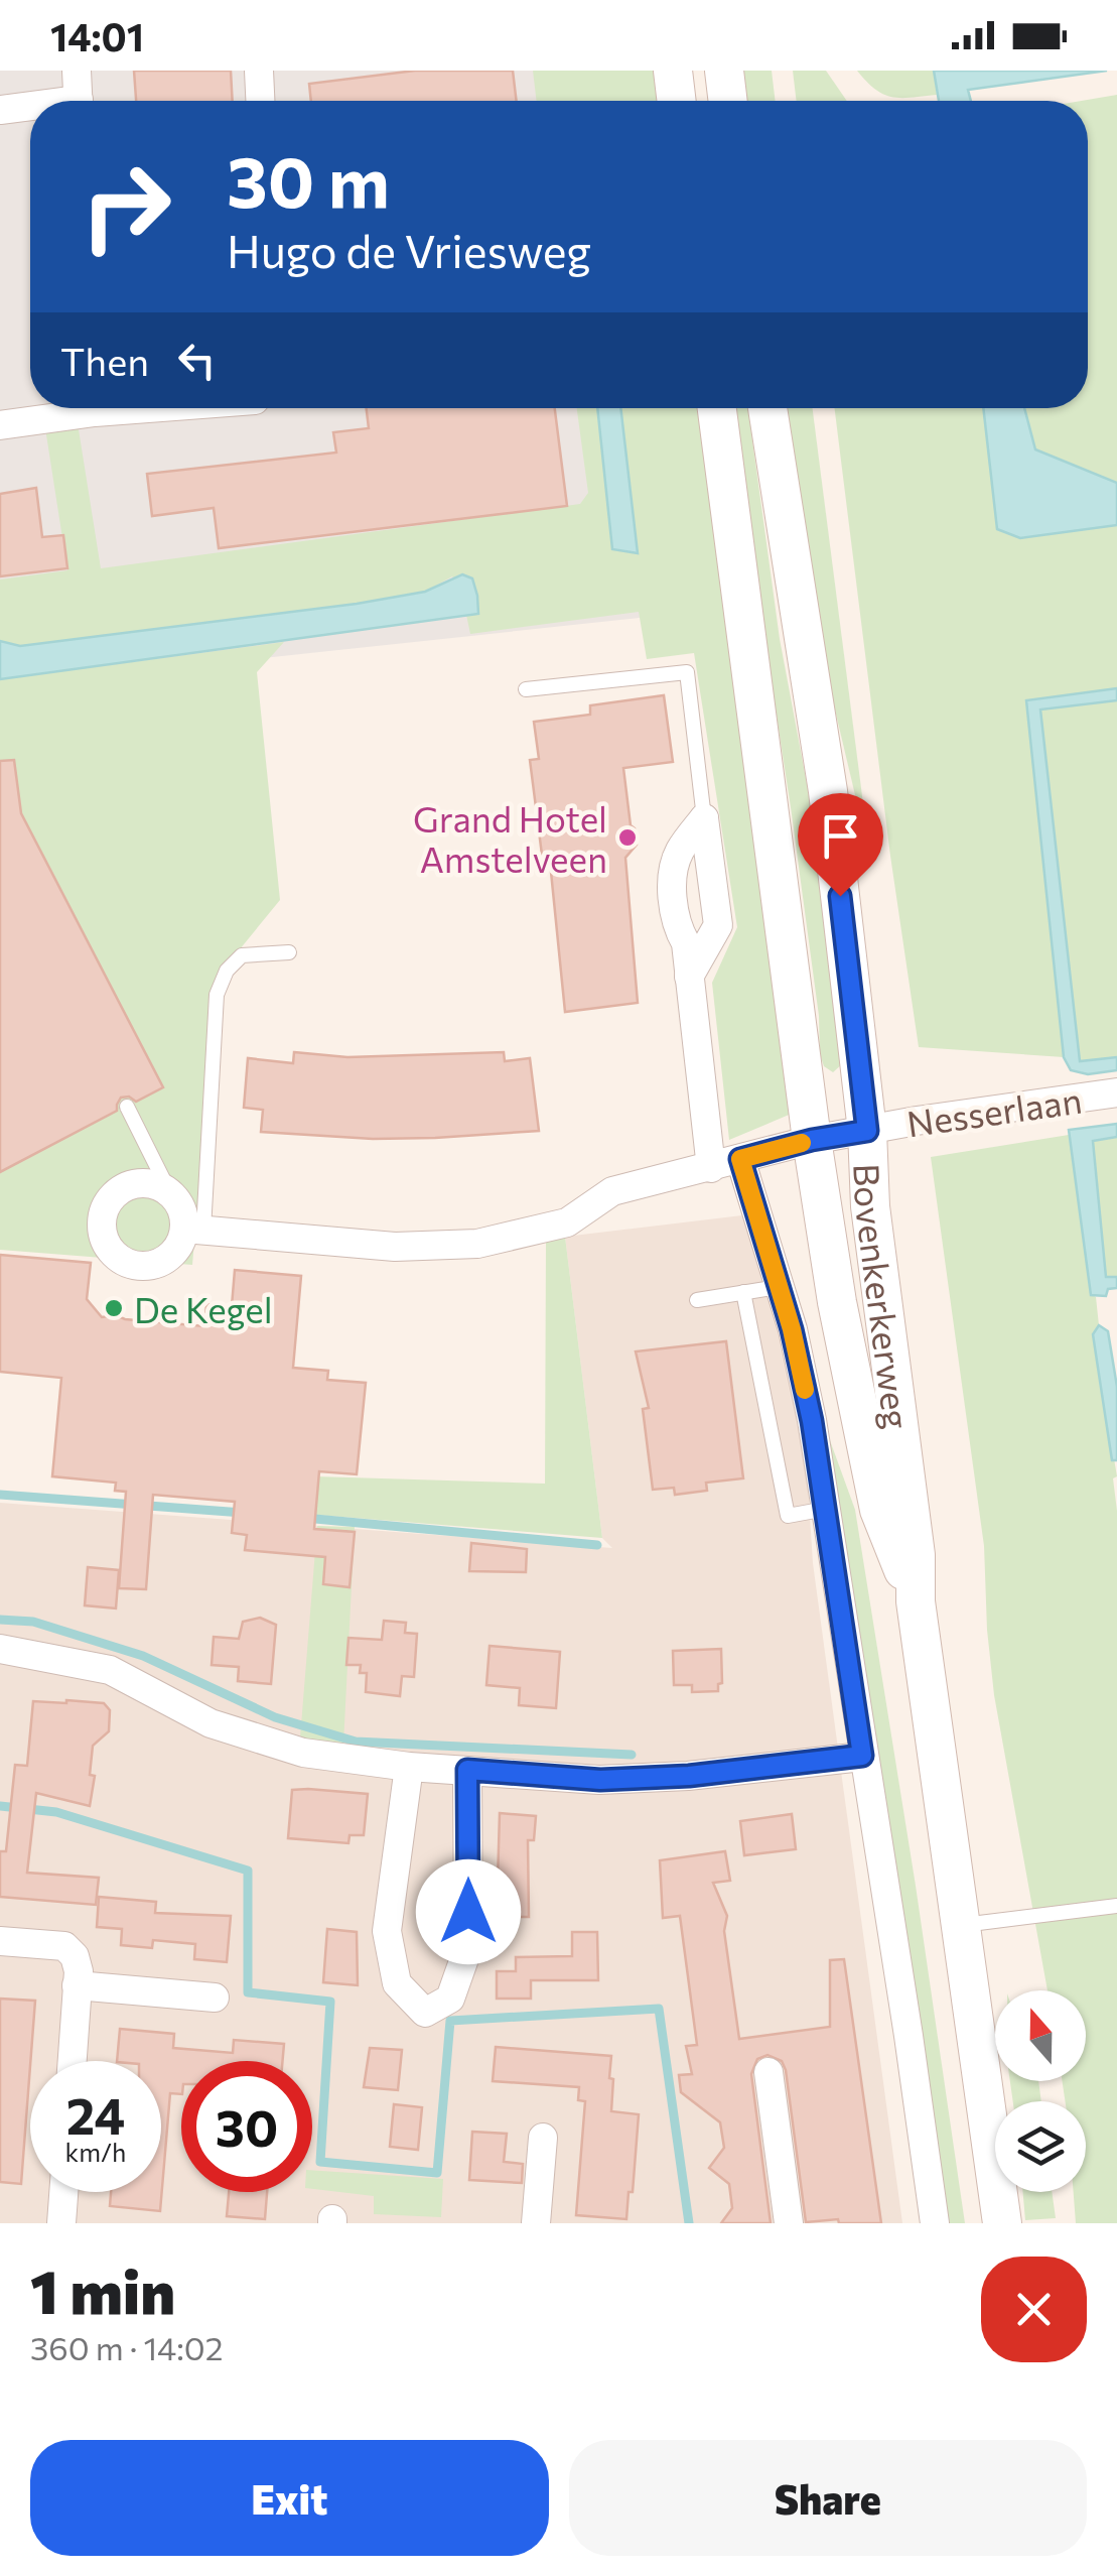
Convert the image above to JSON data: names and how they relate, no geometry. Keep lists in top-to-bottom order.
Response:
{
  "streets": {
    "main road": ["Bovenkerkerweg"],
    "street": ["Nesserlaan"]
  },
  "crossings": [
    ["Nesserlaan", "Bovenkerkerweg"]
  ],
  "places": ["Grand Hotel Amstelveen", "De Kegel"],
  "north": "top",
  "page": {
    "status": "14:01",
    "turn": ["30 m", "Hugo de Vriesweg"],
    "then": "Then",
    "speed": "24 km/h",
    "limit": "30",
    "heading": ["1 min", "360 m · 14:02"],
    "buttons": ["Exit", "Share"]
  }
}
